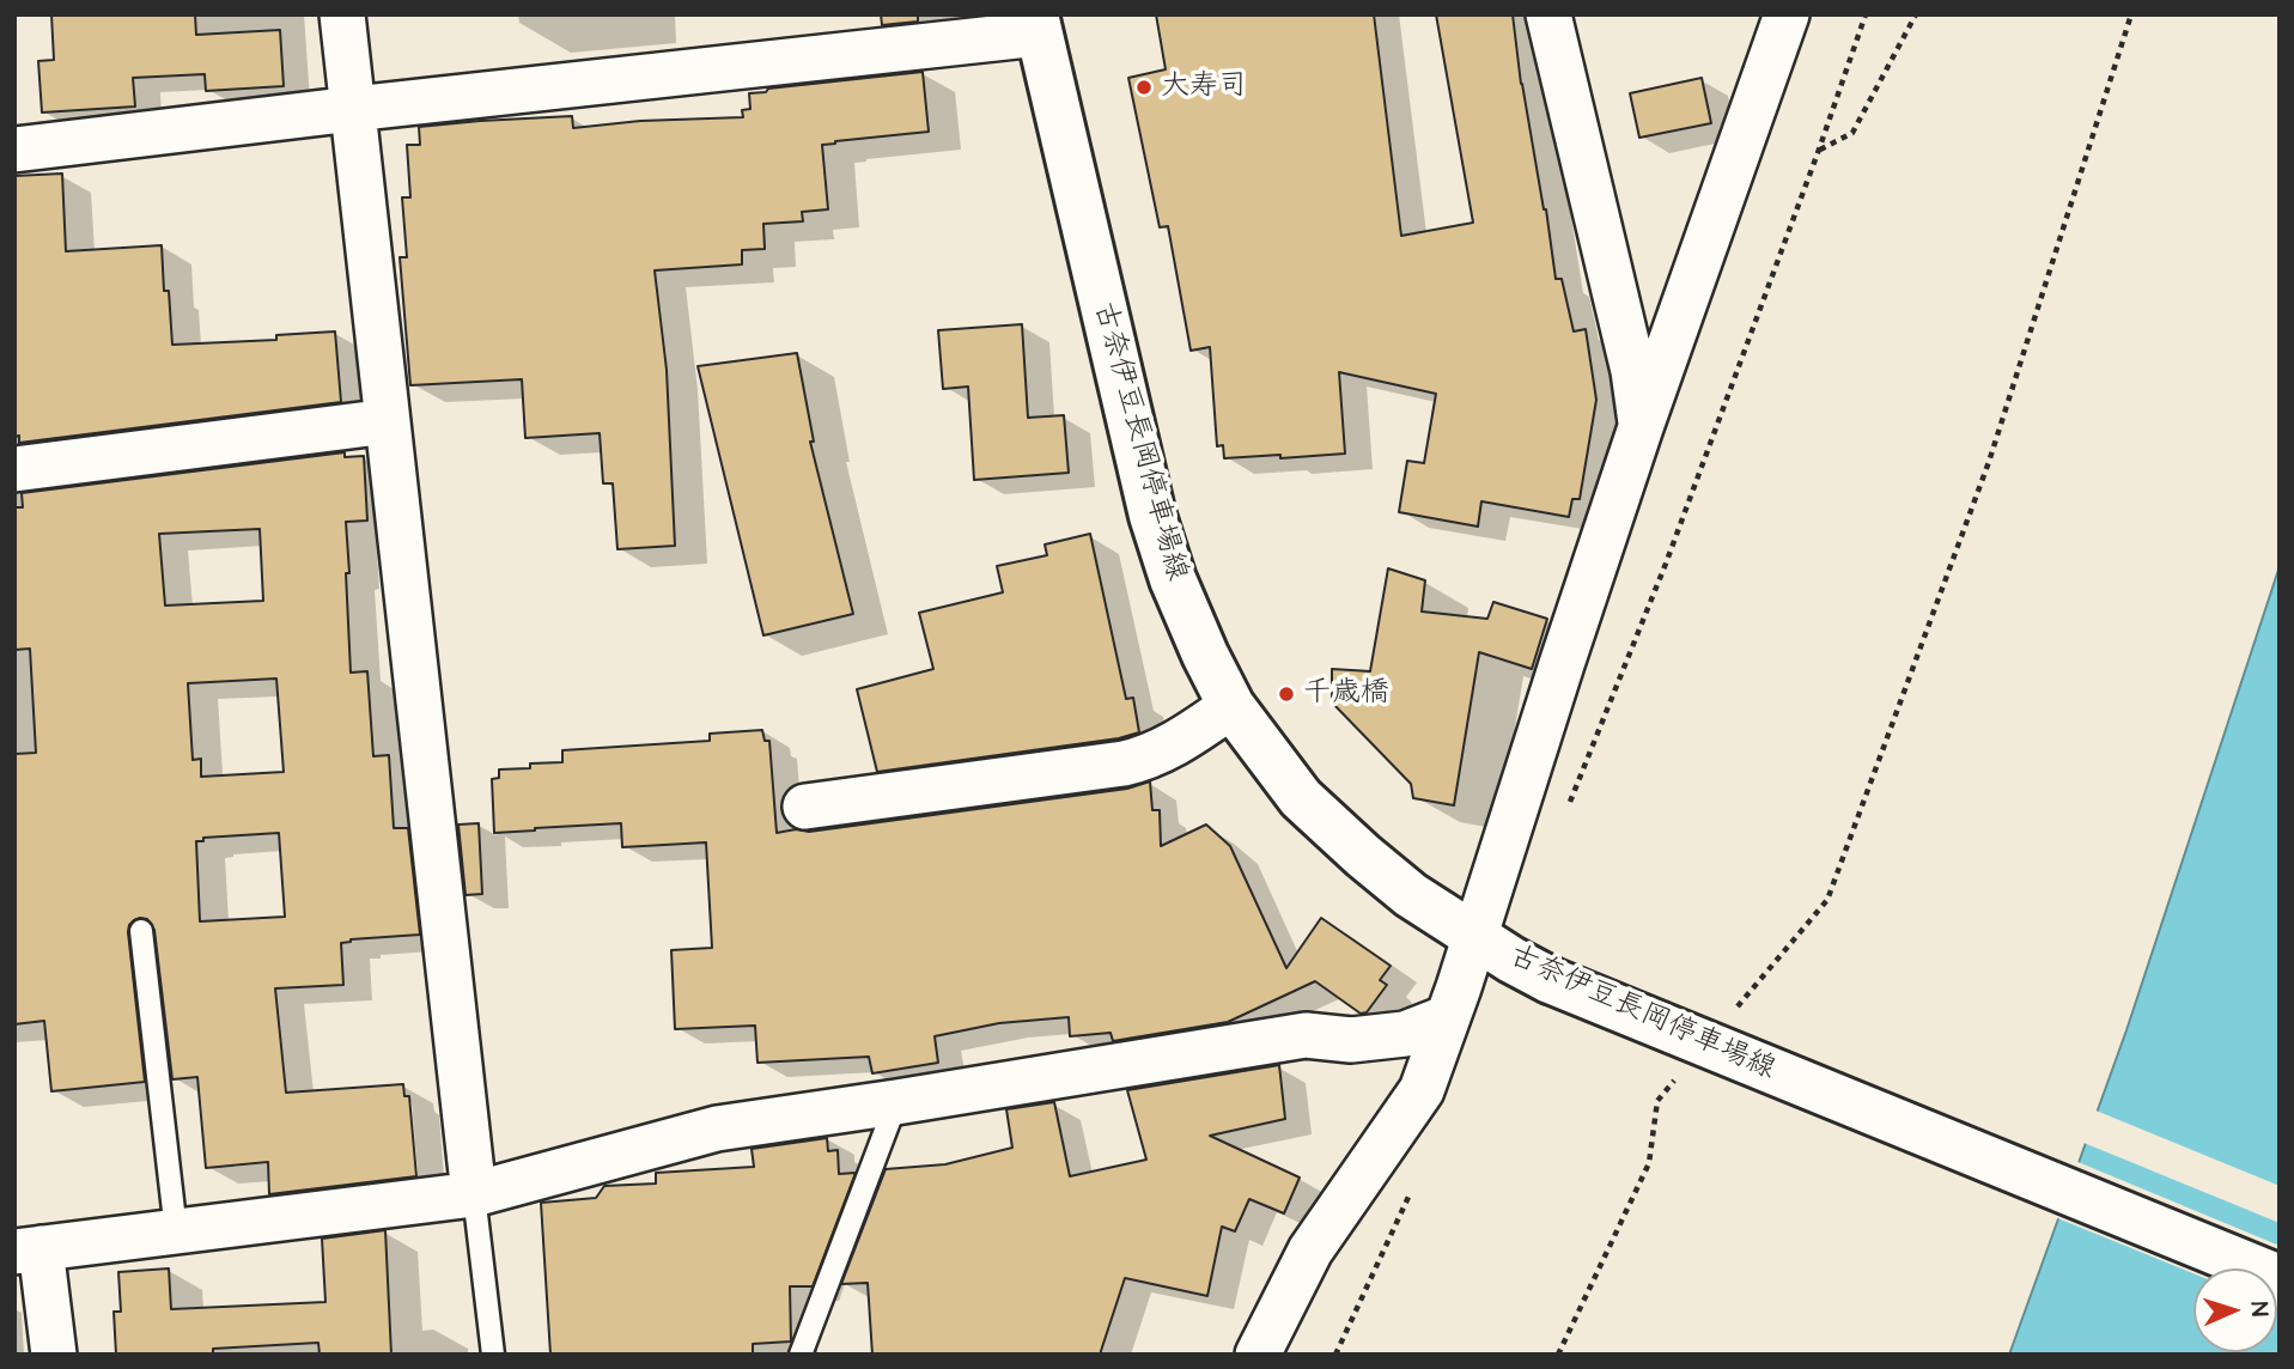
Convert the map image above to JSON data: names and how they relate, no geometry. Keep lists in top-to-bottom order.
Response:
{
  "streets": {
    "main road": ["古奈伊豆長岡停車場線"]
  },
  "places": ["大寿司", "千歳橋"],
  "north": "right"
}
